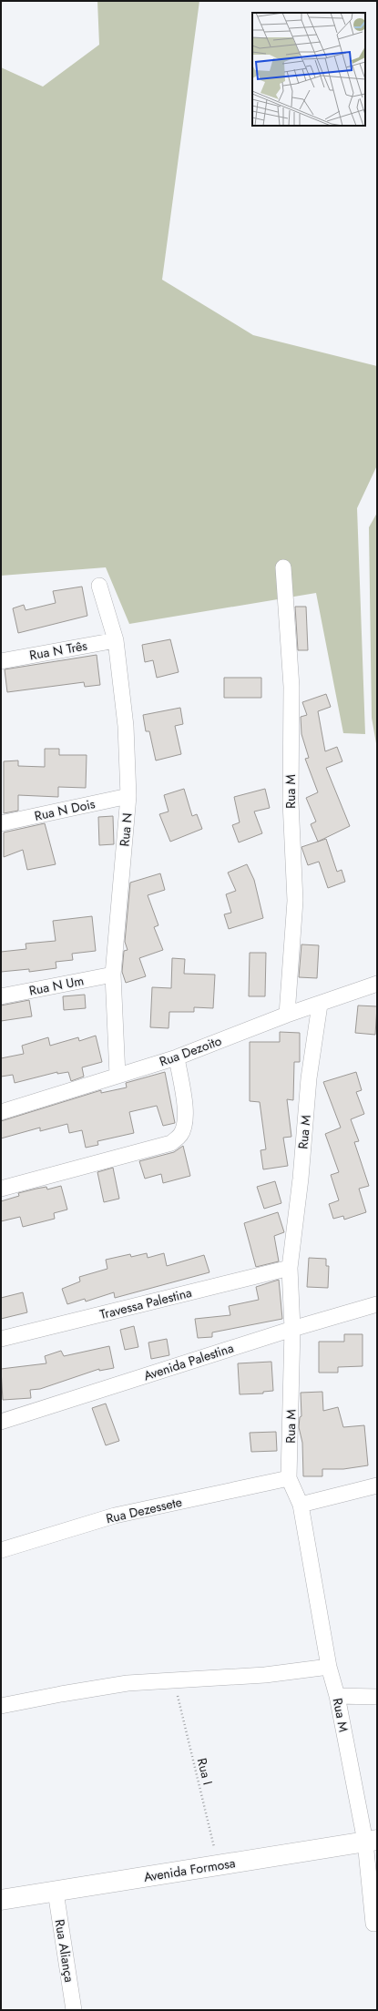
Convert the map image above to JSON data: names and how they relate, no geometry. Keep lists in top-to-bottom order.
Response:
{
  "streets": {
    "main road": ["Avenida Formosa"],
    "street": [
      "Rua N Três",
      "Rua M",
      "Rua N Dois",
      "Rua N",
      "Rua N Um",
      "Rua Dezoito",
      "Travessa Palestina",
      "Avenida Palestina",
      "Rua Dezessete",
      "Rua Aliança"
    ],
    "path": ["Rua I"]
  },
  "crossings": [
    ["Rua N Três", "Rua N"],
    ["Rua M", "Rua Dezoito"],
    ["Rua M", "Travessa Palestina"],
    ["Rua M", "Avenida Palestina"],
    ["Rua M", "Rua Dezessete"],
    ["Rua M", "Avenida Formosa"],
    ["Rua N Dois", "Rua N"],
    ["Rua N", "Rua N Um"],
    ["Rua N", "Rua Dezoito"],
    ["Rua I", "Avenida Formosa"],
    ["Avenida Formosa", "Rua Aliança"]
  ]
}
